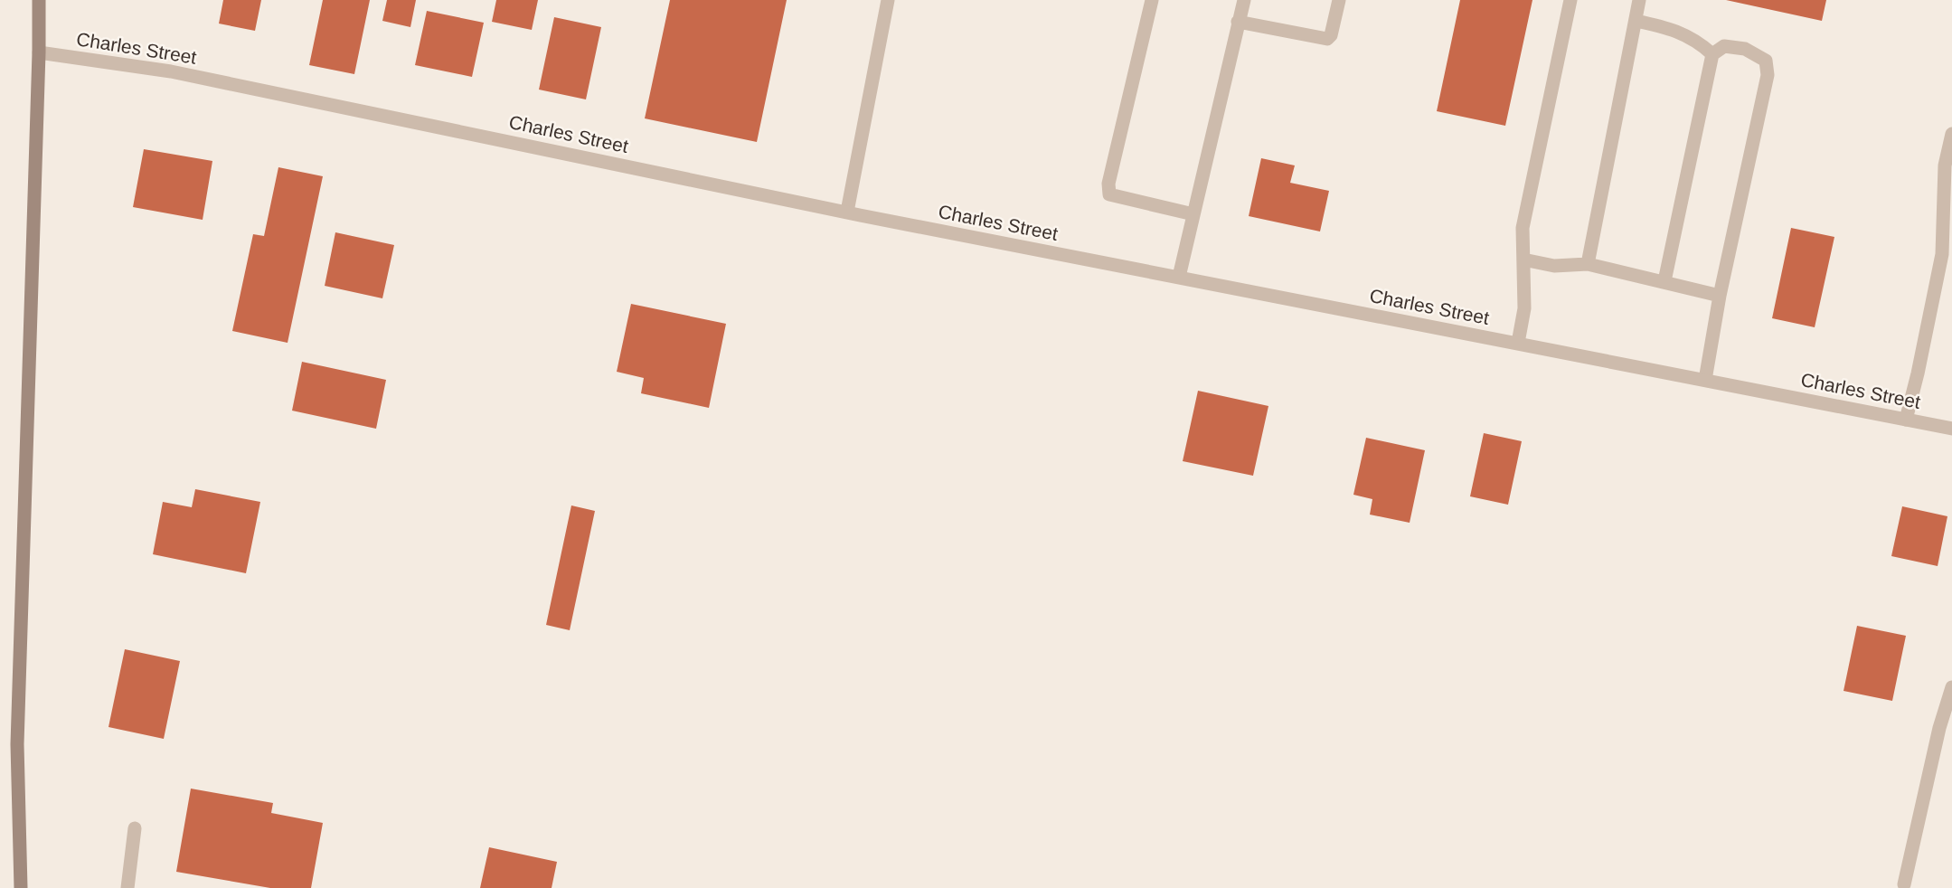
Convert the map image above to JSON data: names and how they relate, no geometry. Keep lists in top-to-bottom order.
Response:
{
  "streets": {
    "street": ["Charles Street"]
  }
}
